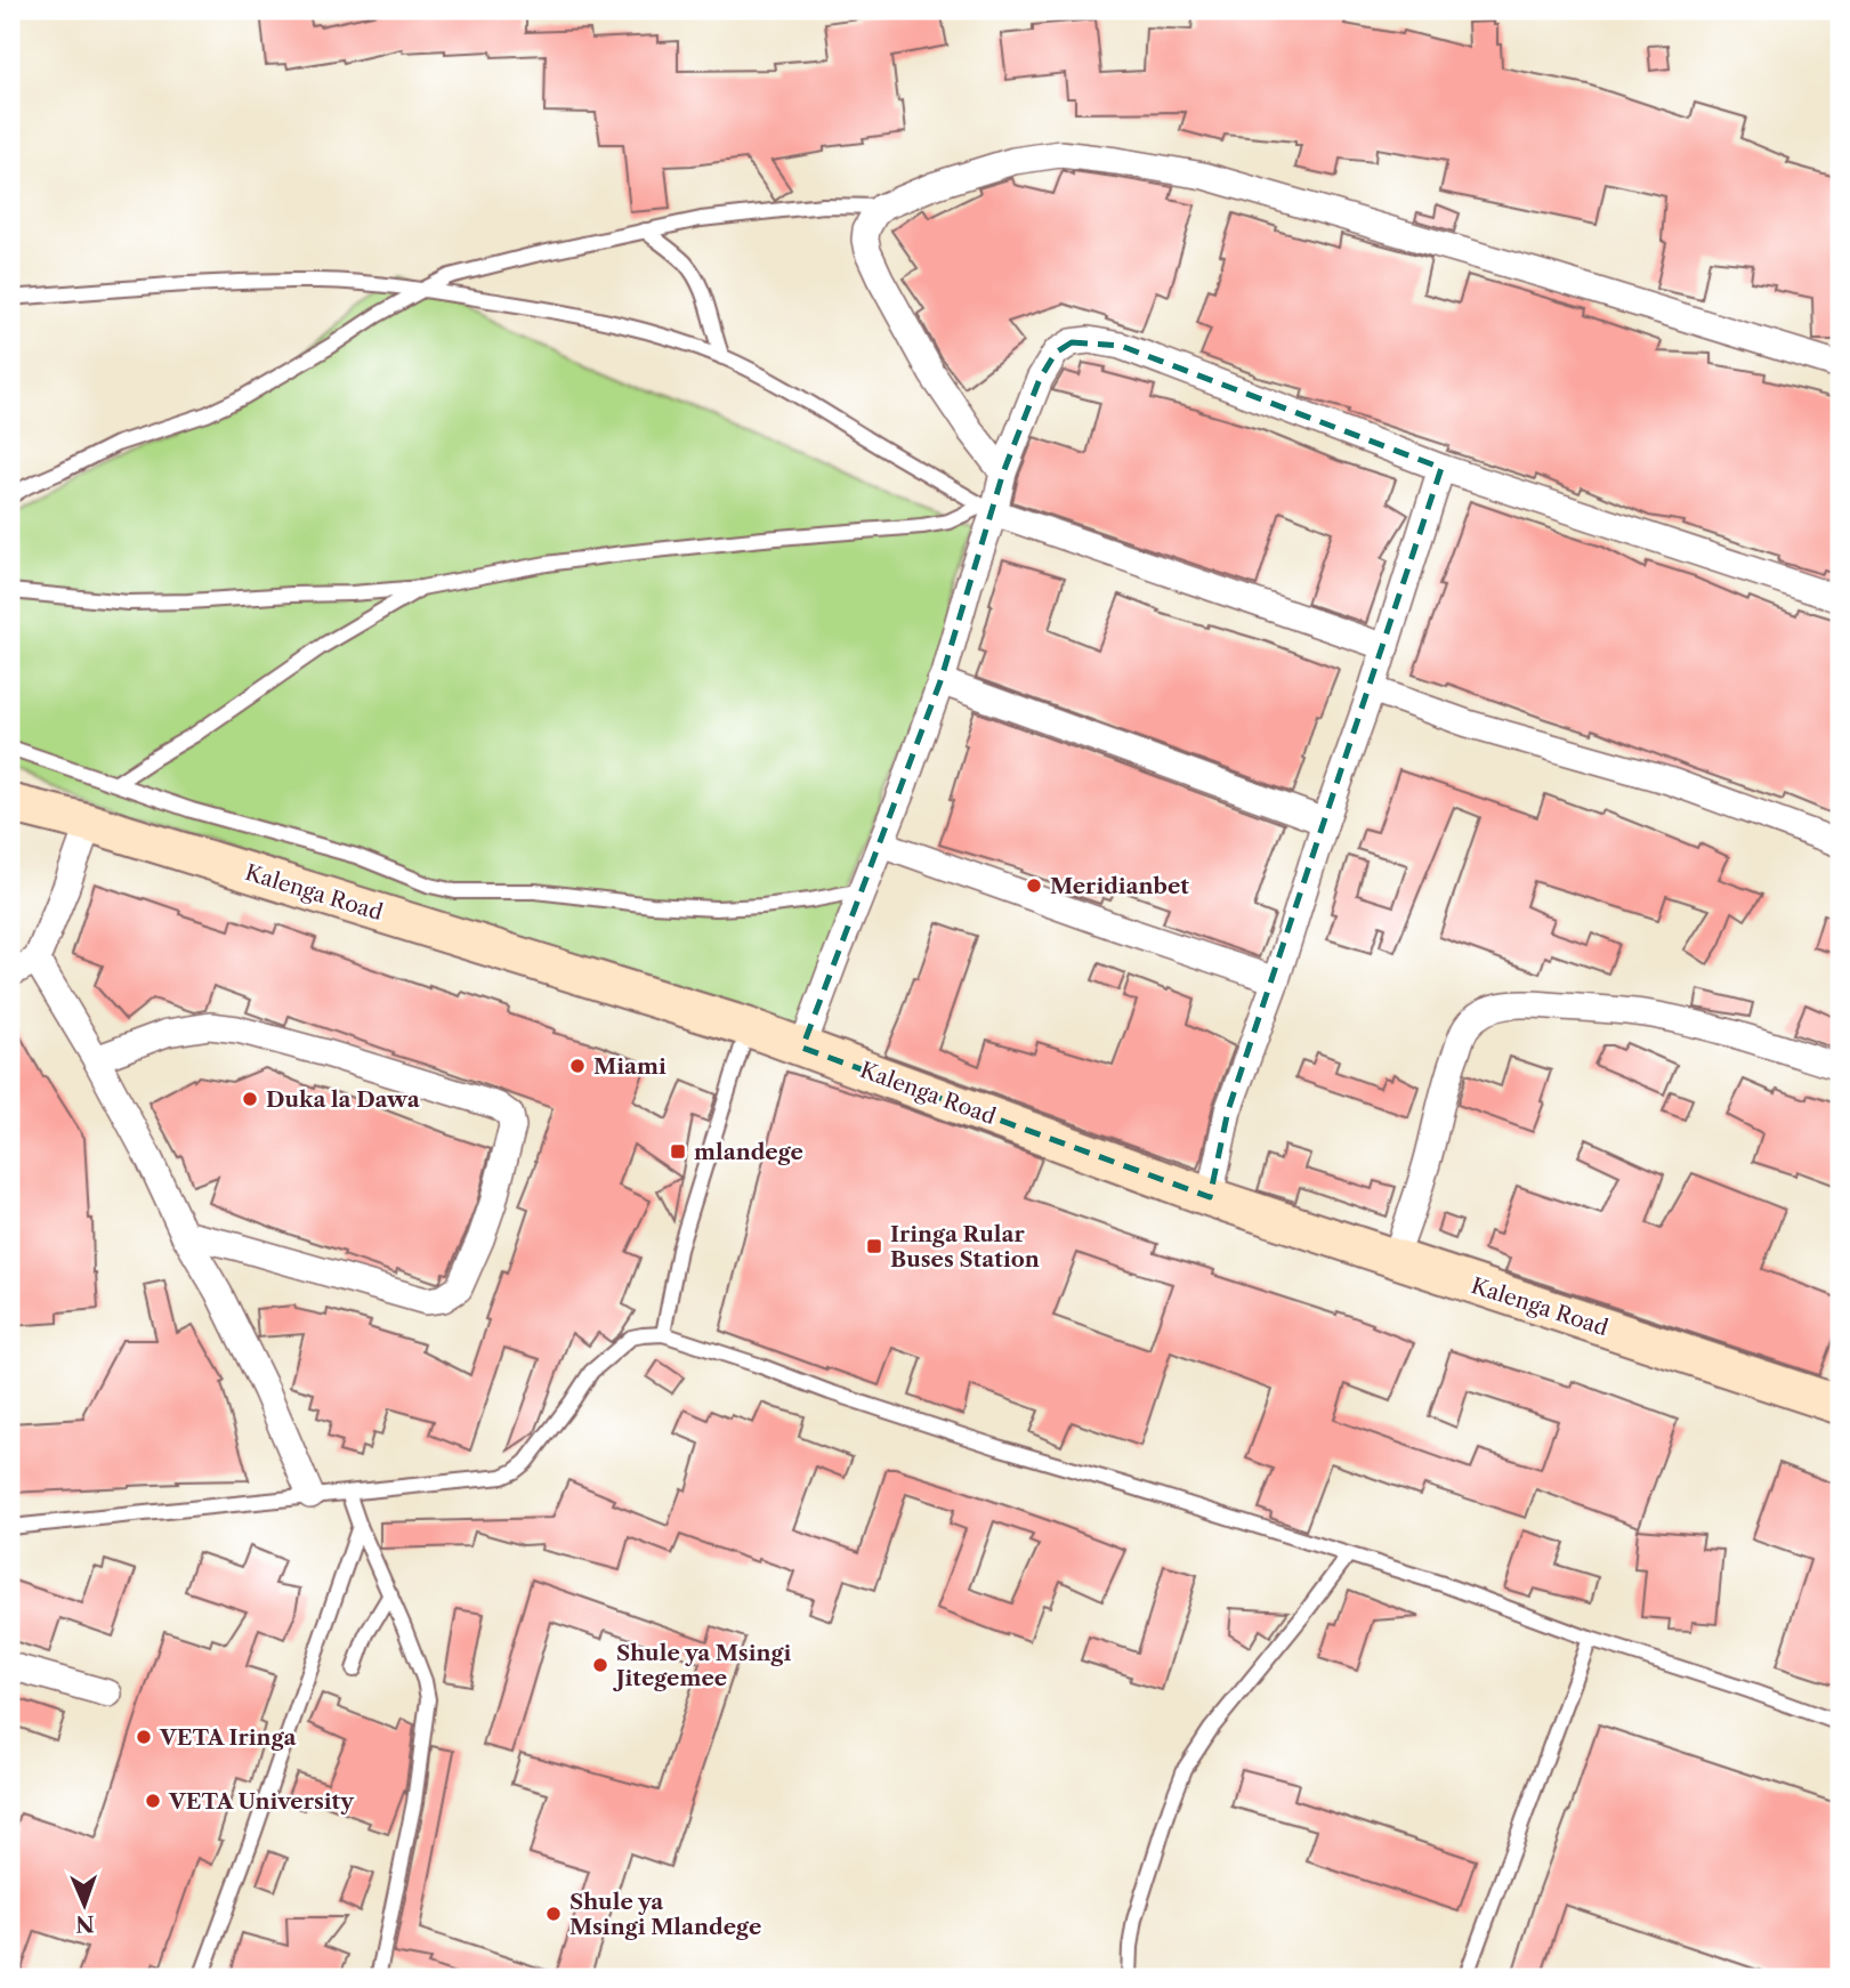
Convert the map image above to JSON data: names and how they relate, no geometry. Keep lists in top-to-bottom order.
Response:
{
  "streets": {
    "main road": ["Kalenga Road"]
  },
  "places": {
    "other": [
      "Meridianbet",
      "Miami",
      "Duka la Dawa",
      "Shule ya Msingi Jitegemee",
      "VETA Iringa",
      "VETA University",
      "Shule ya Msingi Mlandege"
    ],
    "transit": ["mlandege", "Iringa Rular Buses Station"]
  },
  "north": "bottom"
}
